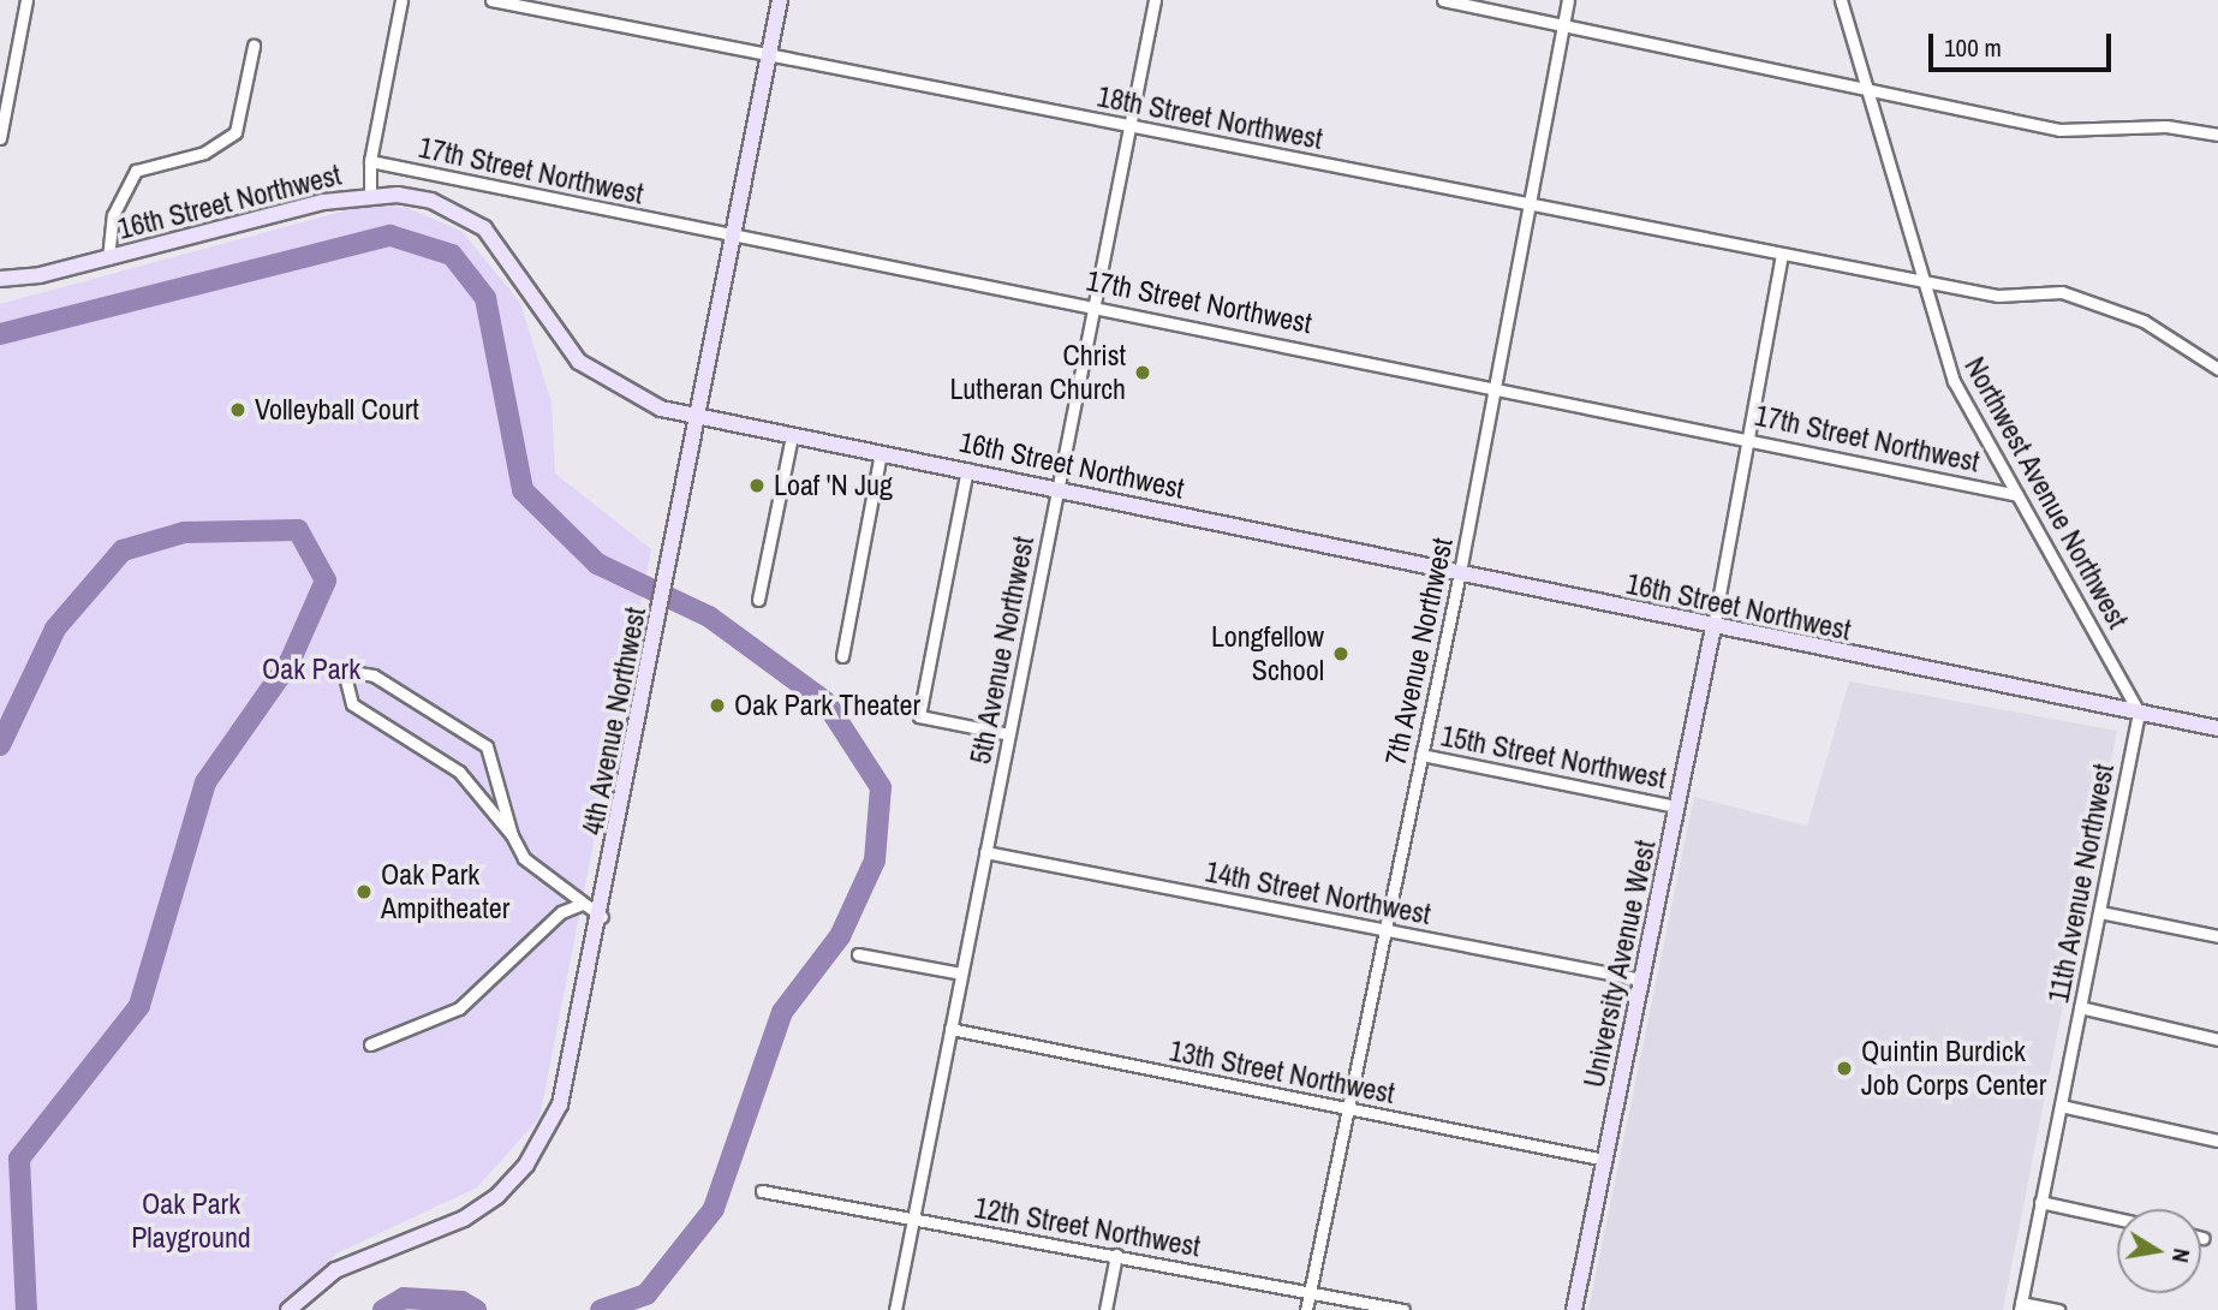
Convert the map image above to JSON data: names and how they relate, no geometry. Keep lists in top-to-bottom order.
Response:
{
  "streets": {
    "street": [
      "18th Street Northwest",
      "17th Street Northwest",
      "16th Street Northwest",
      "Northwest Avenue Northwest",
      "5th Avenue Northwest",
      "7th Avenue Northwest",
      "4th Avenue Northwest",
      "15th Street Northwest",
      "11th Avenue Northwest",
      "14th Street Northwest",
      "University Avenue West",
      "13th Street Northwest",
      "12th Street Northwest"
    ]
  },
  "crossings": [
    ["18th Street Northwest", "Northwest Avenue Northwest"],
    ["18th Street Northwest", "5th Avenue Northwest"],
    ["18th Street Northwest", "7th Avenue Northwest"],
    ["18th Street Northwest", "4th Avenue Northwest"],
    ["17th Street Northwest", "Northwest Avenue Northwest"],
    ["17th Street Northwest", "5th Avenue Northwest"],
    ["17th Street Northwest", "7th Avenue Northwest"],
    ["17th Street Northwest", "4th Avenue Northwest"],
    ["16th Street Northwest", "Northwest Avenue Northwest"],
    ["16th Street Northwest", "5th Avenue Northwest"],
    ["16th Street Northwest", "7th Avenue Northwest"],
    ["16th Street Northwest", "4th Avenue Northwest"],
    ["16th Street Northwest", "11th Avenue Northwest"],
    ["16th Street Northwest", "University Avenue West"],
    ["Northwest Avenue Northwest", "11th Avenue Northwest"],
    ["5th Avenue Northwest", "14th Street Northwest"],
    ["5th Avenue Northwest", "13th Street Northwest"],
    ["5th Avenue Northwest", "12th Street Northwest"],
    ["7th Avenue Northwest", "15th Street Northwest"],
    ["7th Avenue Northwest", "14th Street Northwest"],
    ["7th Avenue Northwest", "13th Street Northwest"],
    ["7th Avenue Northwest", "12th Street Northwest"],
    ["15th Street Northwest", "University Avenue West"],
    ["14th Street Northwest", "University Avenue West"],
    ["University Avenue West", "13th Street Northwest"]
  ],
  "parks": ["Oak Park", "Oak Park Playground"],
  "places": [
    "Christ Lutheran Church",
    "Volleyball Court",
    "Loaf 'N Jug",
    "Longfellow School",
    "Oak Park Theater",
    "Oak Park Ampitheater",
    "Quintin Burdick Job Corps Center"
  ],
  "scale_bar": "100 m",
  "north": "right"
}
